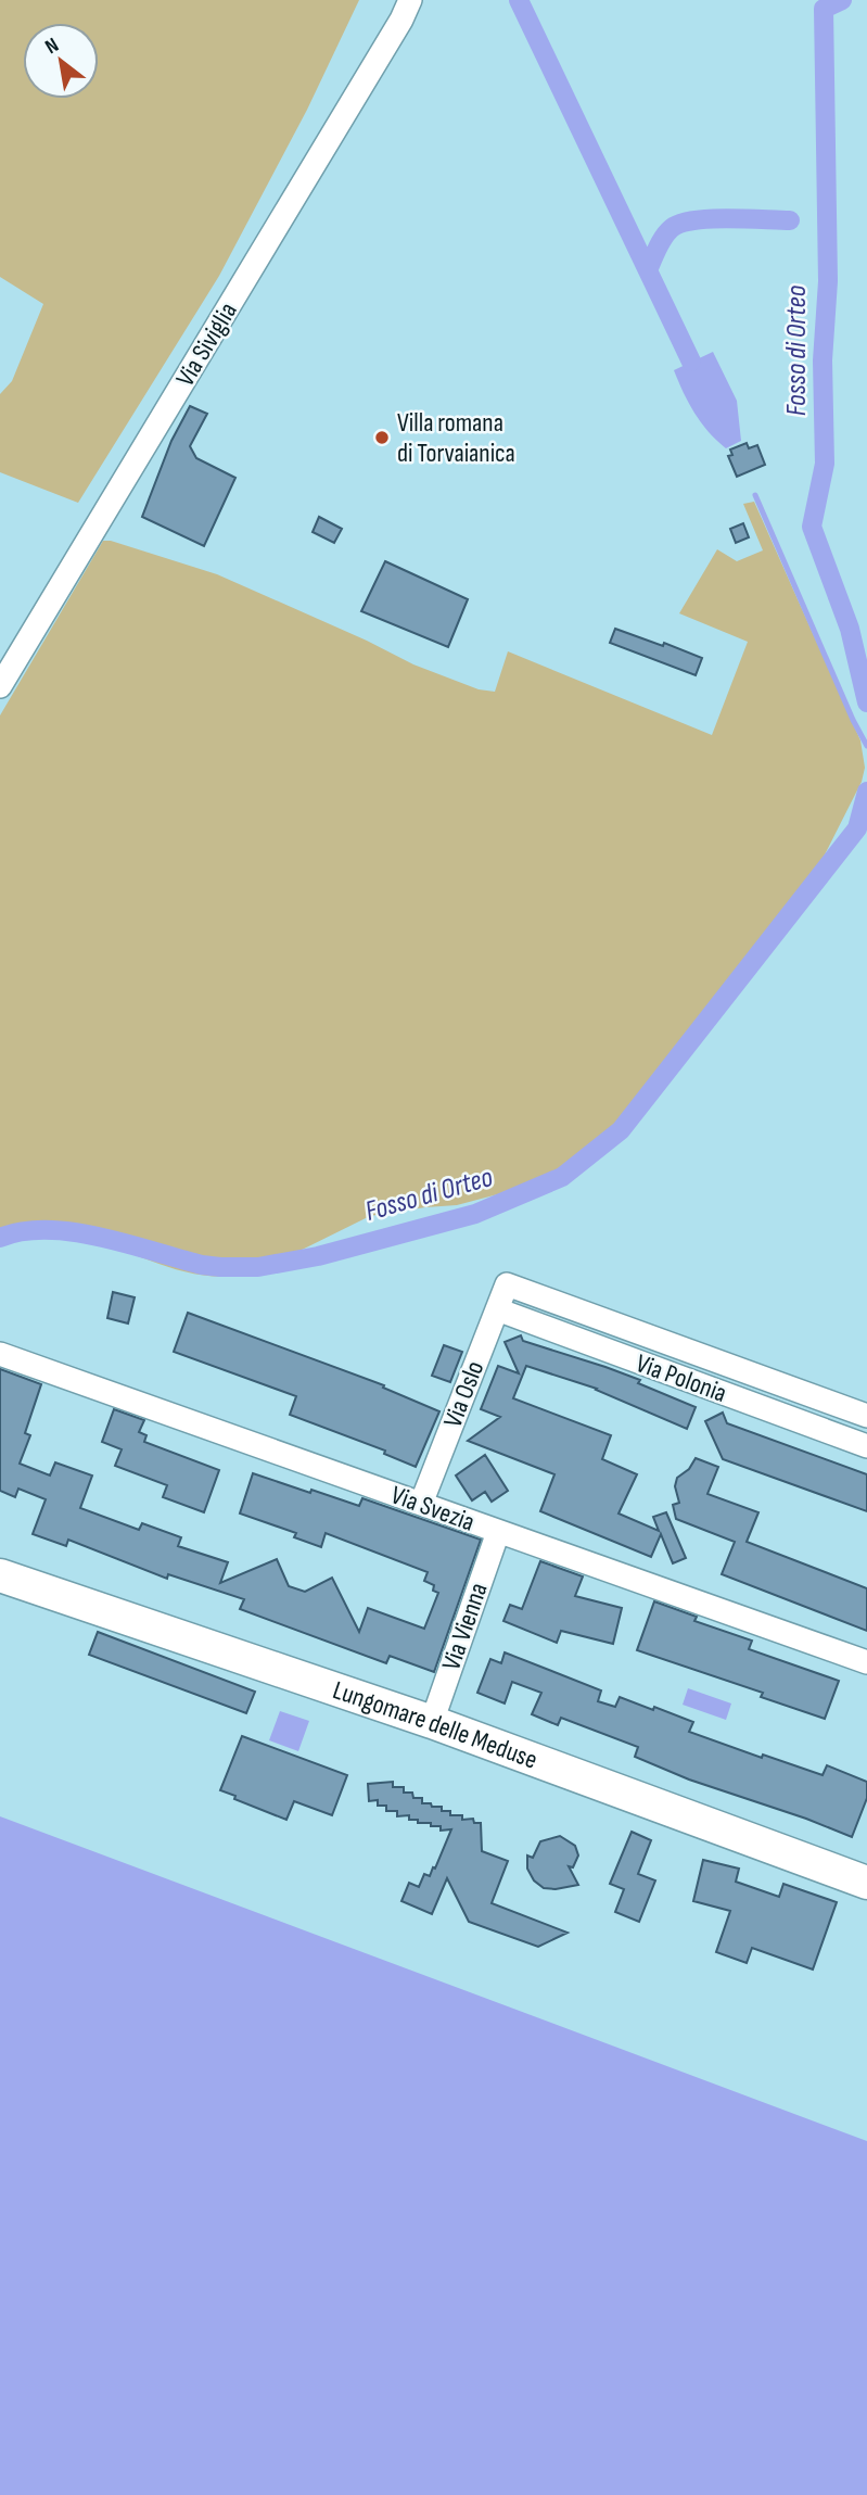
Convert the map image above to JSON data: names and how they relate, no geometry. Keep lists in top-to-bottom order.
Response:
{
  "streets": {
    "main road": ["Lungomare delle Meduse"],
    "street": [
      "Via Siviglia",
      "Via Polonia",
      "Via Oslo",
      "Via Svezia",
      "Via Vienna"
    ]
  },
  "crossings": [
    ["Via Polonia", "Via Oslo"],
    ["Via Oslo", "Via Svezia"],
    ["Via Svezia", "Via Vienna"],
    ["Via Vienna", "Lungomare delle Meduse"]
  ],
  "water": ["Fosso di Orteo"],
  "places": ["Villa romana di Torvaianica"],
  "north": "top left"
}
